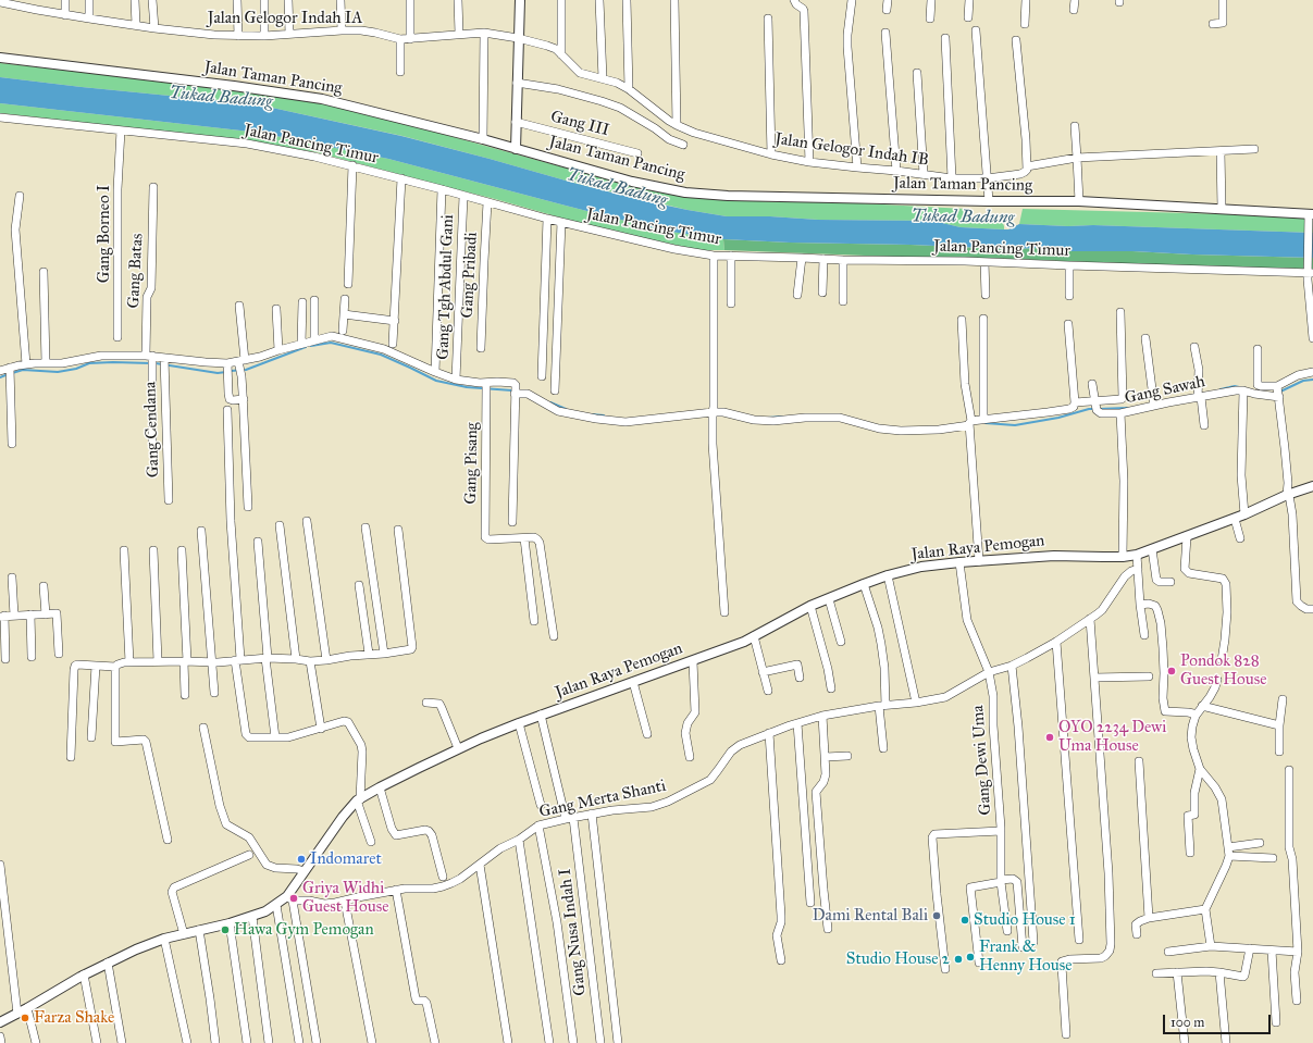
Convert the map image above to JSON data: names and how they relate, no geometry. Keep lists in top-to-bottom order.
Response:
{
  "streets": {
    "street": [
      "Jalan Gelogor Indah IA",
      "Jalan Taman Pancing",
      "Gang III",
      "Jalan Pancing Timur",
      "Jalan Gelogor Indah IB",
      "Gang Borneo I",
      "Gang Batas",
      "Gang Pribadi",
      "Gang Tgh Abdul Gani",
      "Gang Sawah",
      "Gang Cendana",
      "Gang Pisang",
      "Jalan Raya Pemogan",
      "Gang Dewi Uma",
      "Gang Merta Shanti",
      "Gang Nusa Indah I"
    ]
  },
  "crossings": [
    ["Jalan Gelogor Indah IA", "Jalan Gelogor Indah IB"],
    ["Jalan Pancing Timur", "Gang Borneo I"],
    ["Jalan Pancing Timur", "Gang Pribadi"],
    ["Jalan Pancing Timur", "Gang Tgh Abdul Gani"],
    ["Gang Sawah", "Jalan Raya Pemogan"],
    ["Jalan Raya Pemogan", "Gang Dewi Uma"],
    ["Jalan Raya Pemogan", "Gang Merta Shanti"],
    ["Jalan Raya Pemogan", "Gang Nusa Indah I"],
    ["Gang Dewi Uma", "Gang Merta Shanti"],
    ["Gang Merta Shanti", "Gang Nusa Indah I"]
  ],
  "water": ["Tukad Badung"],
  "places": [
    "Pondok 828 Guest House",
    "OYO 2234 Dewi Uma House",
    "Indomaret",
    "Griya Widhi Guest House",
    "Dami Rental Bali",
    "Studio House 1",
    "Hawa Gym Pemogan",
    "Frank & Henny House",
    "Studio House 2",
    "Farza Shake"
  ],
  "scale_bar": "100 m"
}
